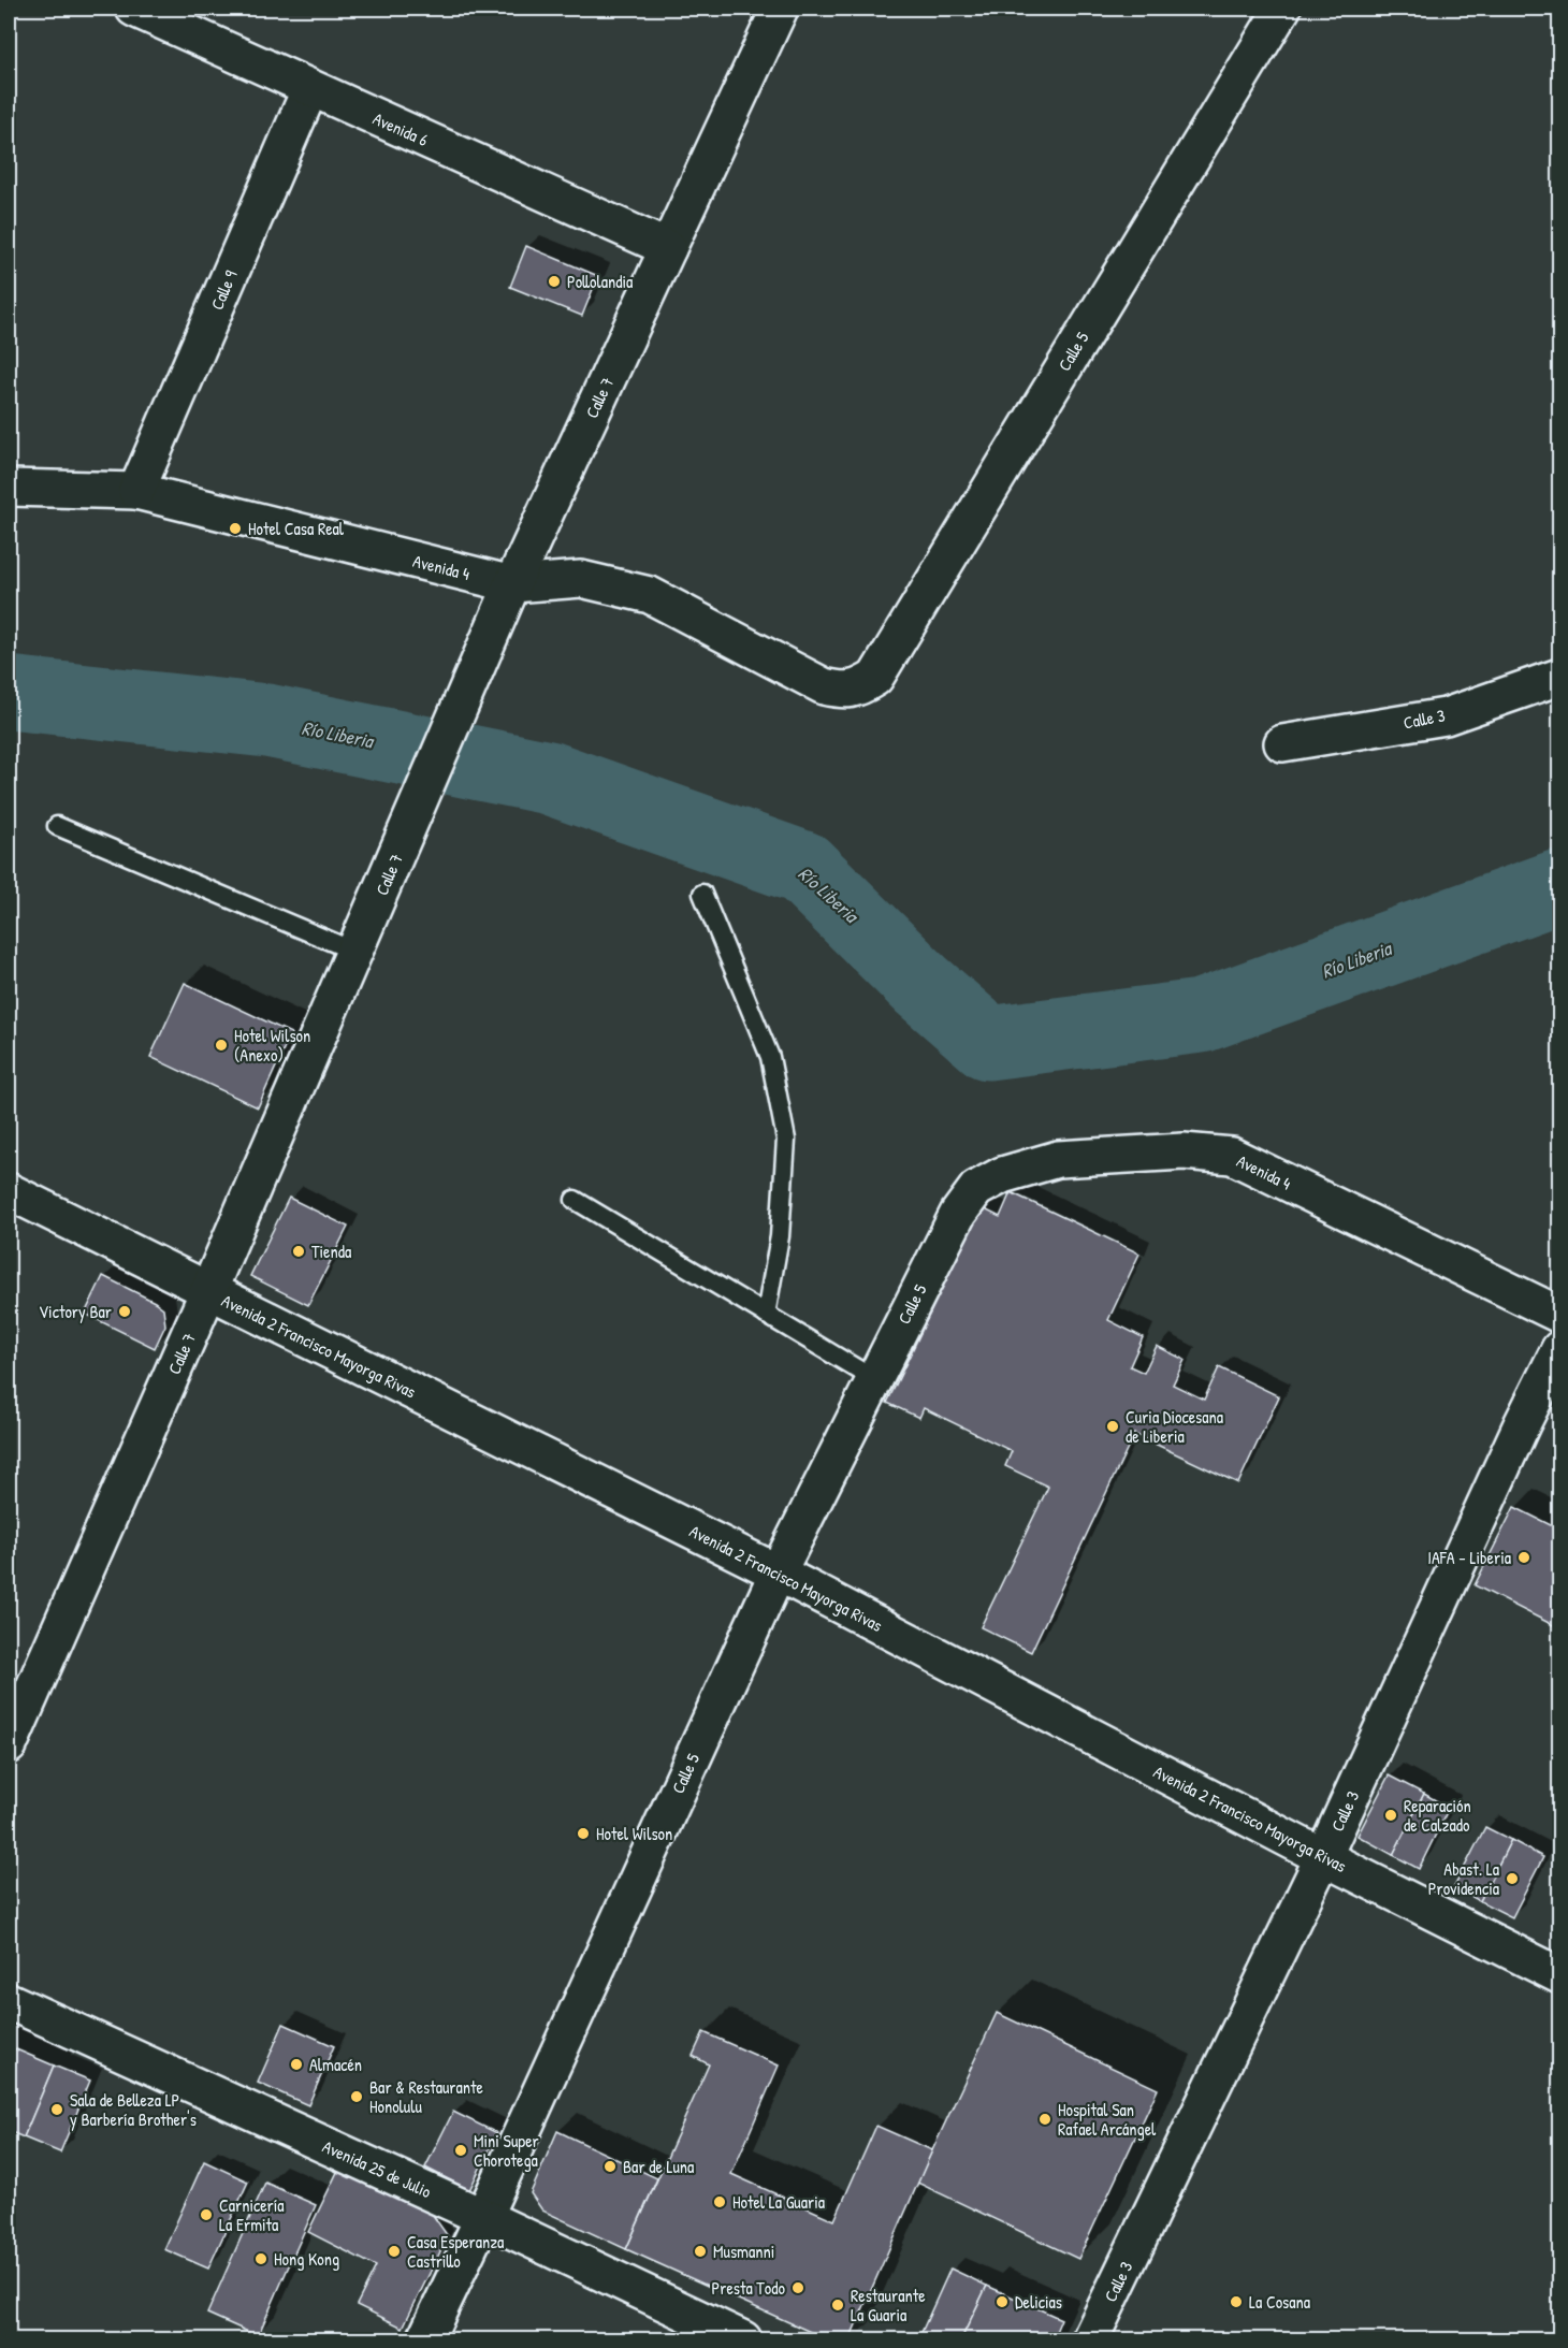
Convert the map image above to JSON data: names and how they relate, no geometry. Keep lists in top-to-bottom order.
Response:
{
  "streets": {
    "street": [
      "Avenida 6",
      "Calle 9",
      "Calle 5",
      "Calle 7",
      "Avenida 4",
      "Calle 3",
      "Avenida 2 Francisco Mayorga Rivas",
      "Avenida 25 de Julio"
    ]
  },
  "crossings": [
    ["Avenida 6", "Calle 9"],
    ["Avenida 6", "Calle 7"],
    ["Calle 9", "Avenida 4"],
    ["Calle 5", "Avenida 4"],
    ["Calle 5", "Avenida 2 Francisco Mayorga Rivas"],
    ["Calle 5", "Avenida 25 de Julio"],
    ["Calle 7", "Avenida 4"],
    ["Calle 7", "Avenida 2 Francisco Mayorga Rivas"],
    ["Calle 3", "Avenida 2 Francisco Mayorga Rivas"]
  ],
  "water": ["Río Liberia"],
  "places": [
    "Pollolandia",
    "Hotel Casa Real",
    "Hotel Wilson (Anexo)",
    "Tienda",
    "Victory Bar",
    "Curia Diocesana de Liberia",
    "IAFA - Liberia",
    "Reparación de Calzado",
    "Hotel Wilson",
    "Abast. La Providencia",
    "Almacén",
    "Bar & Restaurante Honolulu",
    "Sala de Belleza LP y Barbería Brother's",
    "Hospital San Rafael Arcángel",
    "Mini Super Chorotega",
    "Bar de Luna",
    "Hotel La Guaria",
    "Carnicería La Ermita",
    "Casa Esperanza Castrillo",
    "Musmanni",
    "Hong Kong",
    "Presta Todo",
    "Delicias",
    "La Cosana",
    "Restaurante La Guaria"
  ]
}
